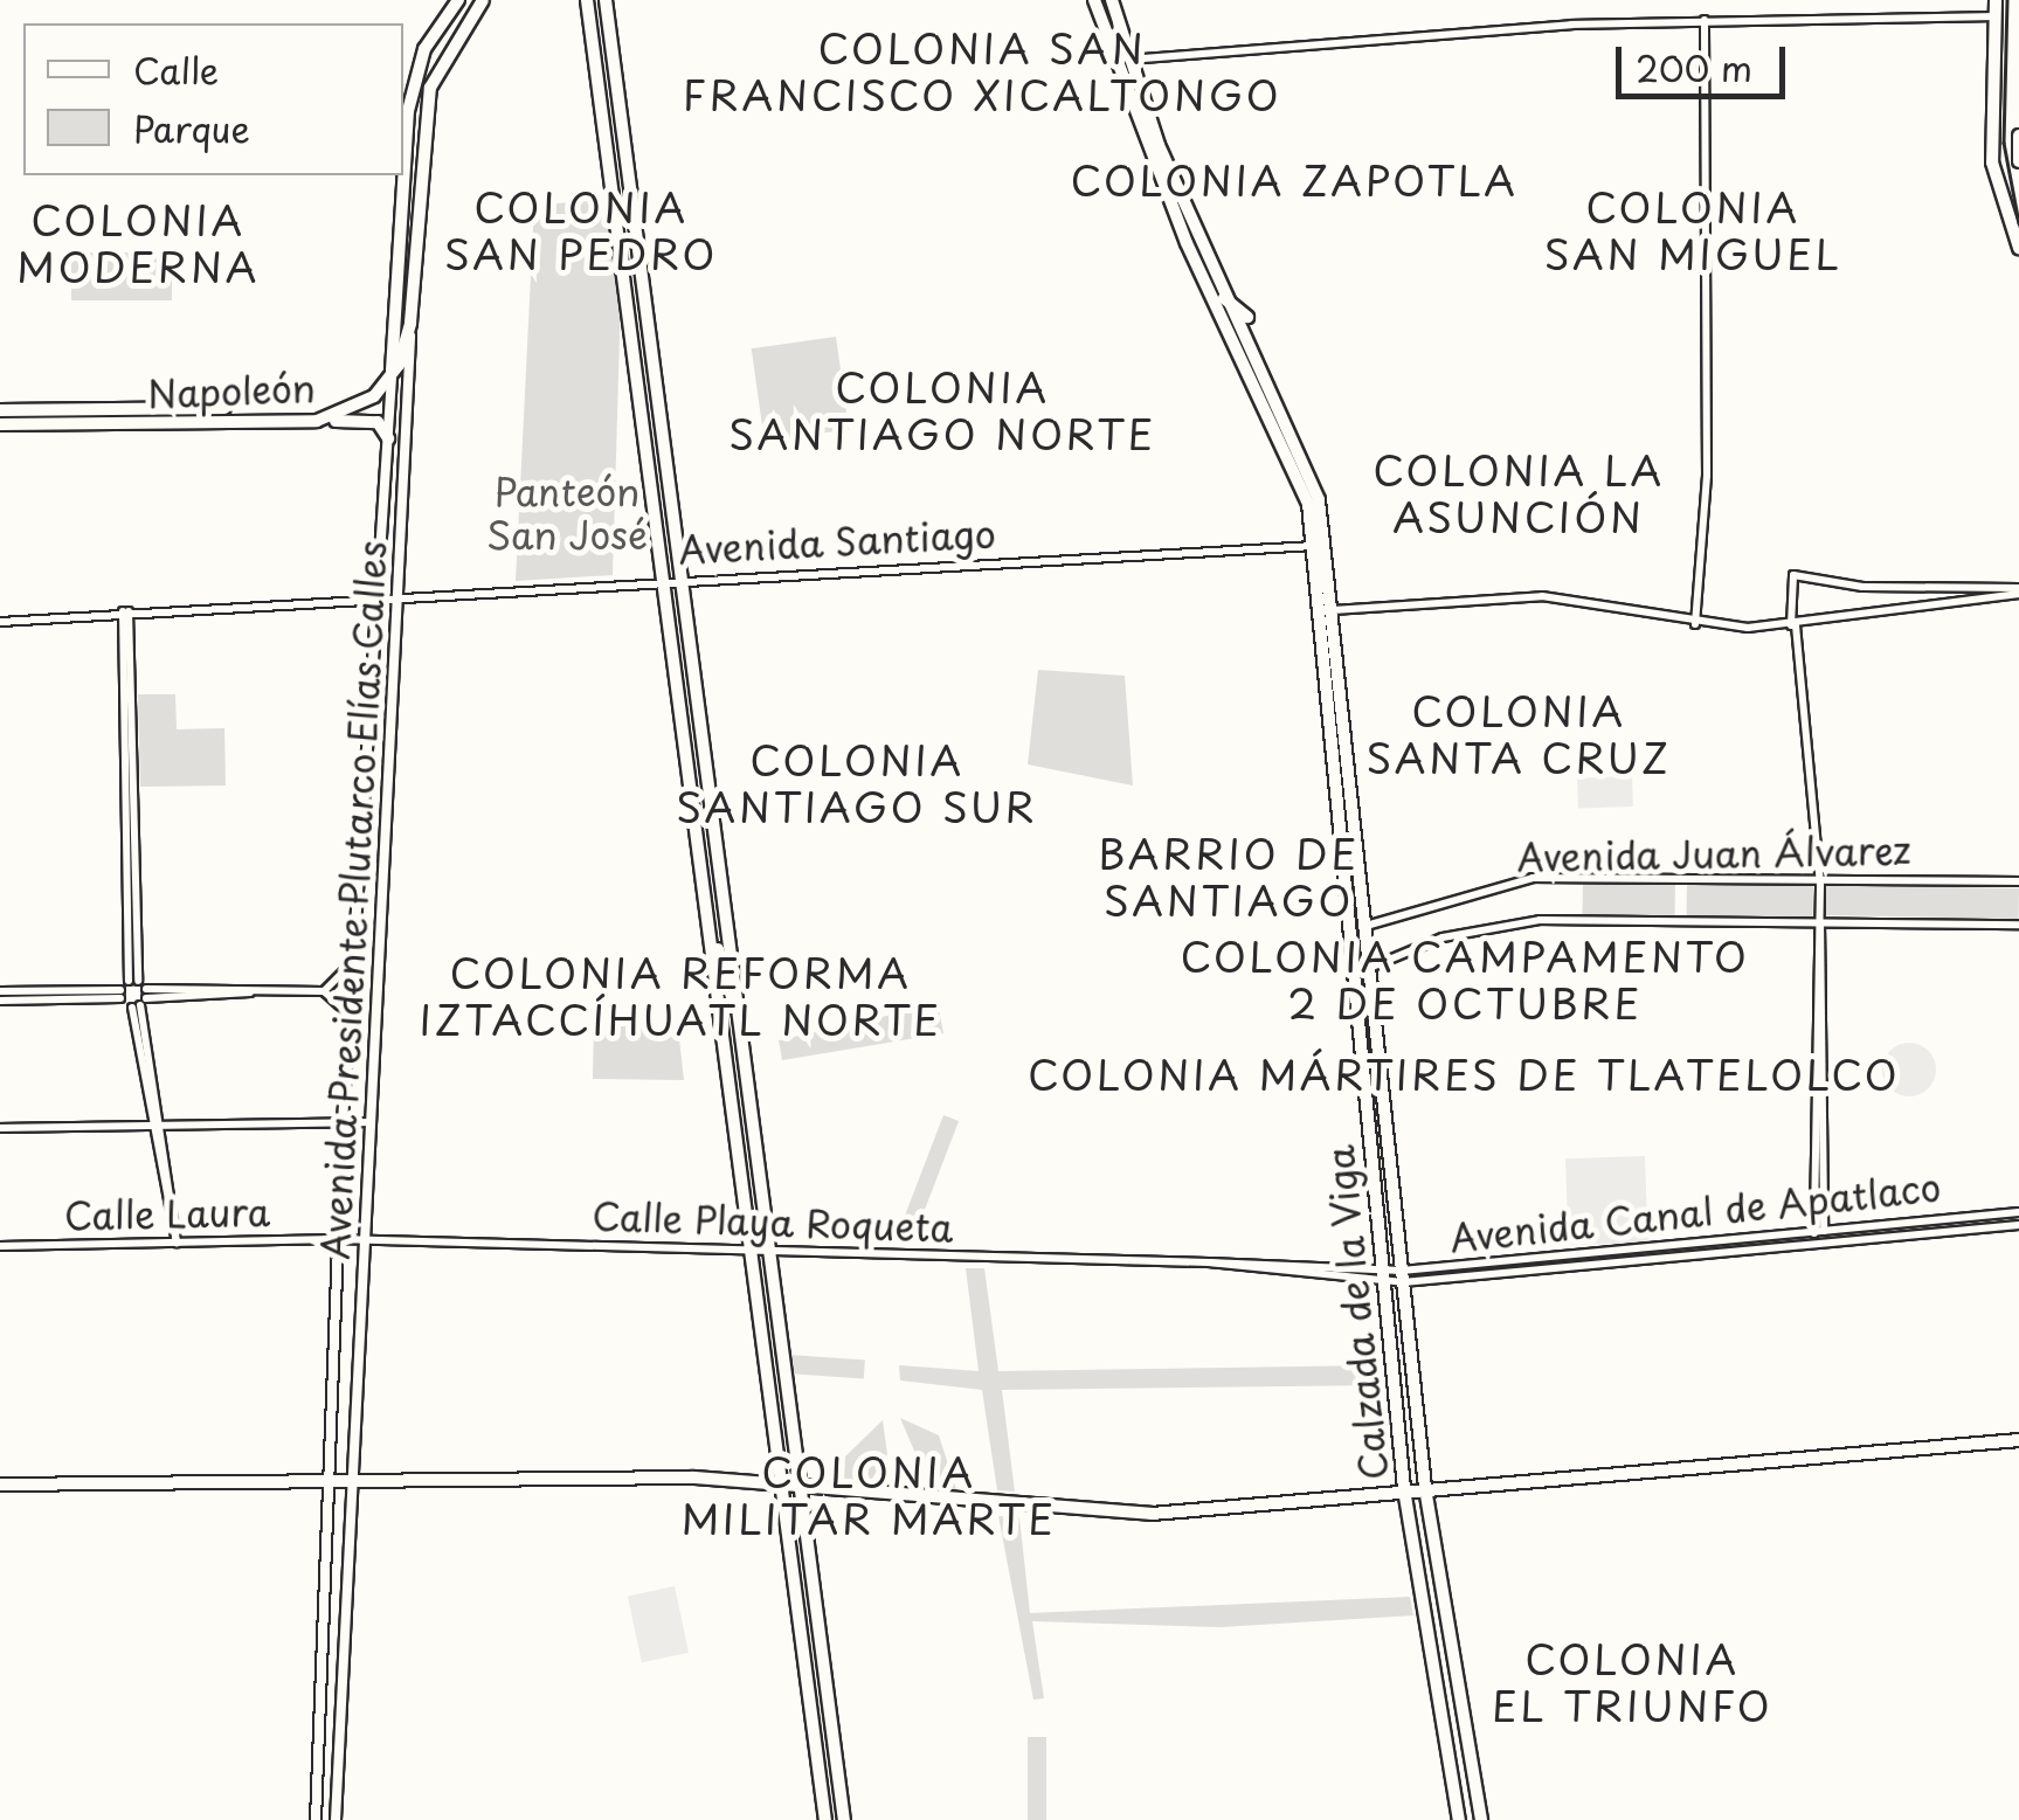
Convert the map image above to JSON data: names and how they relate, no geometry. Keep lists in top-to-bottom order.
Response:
{
  "streets": {
    "main road": ["Napoleón", "Avenida Presidente Plutarco Elías Calles", "Calzada de la Viga"],
    "street": [
      "Avenida Santiago",
      "Avenida Juan Álvarez",
      "Avenida Canal de Apatlaco",
      "Calle Laura",
      "Calle Playa Roqueta"
    ]
  },
  "crossings": [
    ["Napoleón", "Avenida Presidente Plutarco Elías Calles"],
    ["Avenida Santiago", "Avenida Presidente Plutarco Elías Calles"],
    ["Avenida Santiago", "Calzada de la Viga"],
    ["Avenida Juan Álvarez", "Calzada de la Viga"],
    ["Avenida Presidente Plutarco Elías Calles", "Calle Laura"],
    ["Avenida Presidente Plutarco Elías Calles", "Calle Playa Roqueta"],
    ["Avenida Canal de Apatlaco", "Calle Playa Roqueta"],
    ["Avenida Canal de Apatlaco", "Calzada de la Viga"],
    ["Calle Laura", "Calle Playa Roqueta"],
    ["Calle Playa Roqueta", "Calzada de la Viga"]
  ],
  "districts": [
    "COLONIA SAN FRANCISCO XICALTONGO",
    "COLONIA ZAPOTLA",
    "COLONIA SAN PEDRO",
    "COLONIA SAN MIGUEL",
    "COLONIA MODERNA",
    "COLONIA SANTIAGO NORTE",
    "COLONIA LA ASUNCIÓN",
    "COLONIA SANTA CRUZ",
    "COLONIA SANTIAGO SUR",
    "BARRIO DE SANTIAGO",
    "COLONIA CAMPAMENTO 2 DE OCTUBRE",
    "COLONIA REFORMA IZTACCÍHUATL NORTE",
    "COLONIA MÁRTIRES DE TLATELOLCO",
    "COLONIA MILITAR MARTE",
    "COLONIA EL TRIUNFO"
  ],
  "parks": ["Panteón San José"],
  "legend": ["Calle", "Parque"],
  "scale_bar": "200 m"
}
